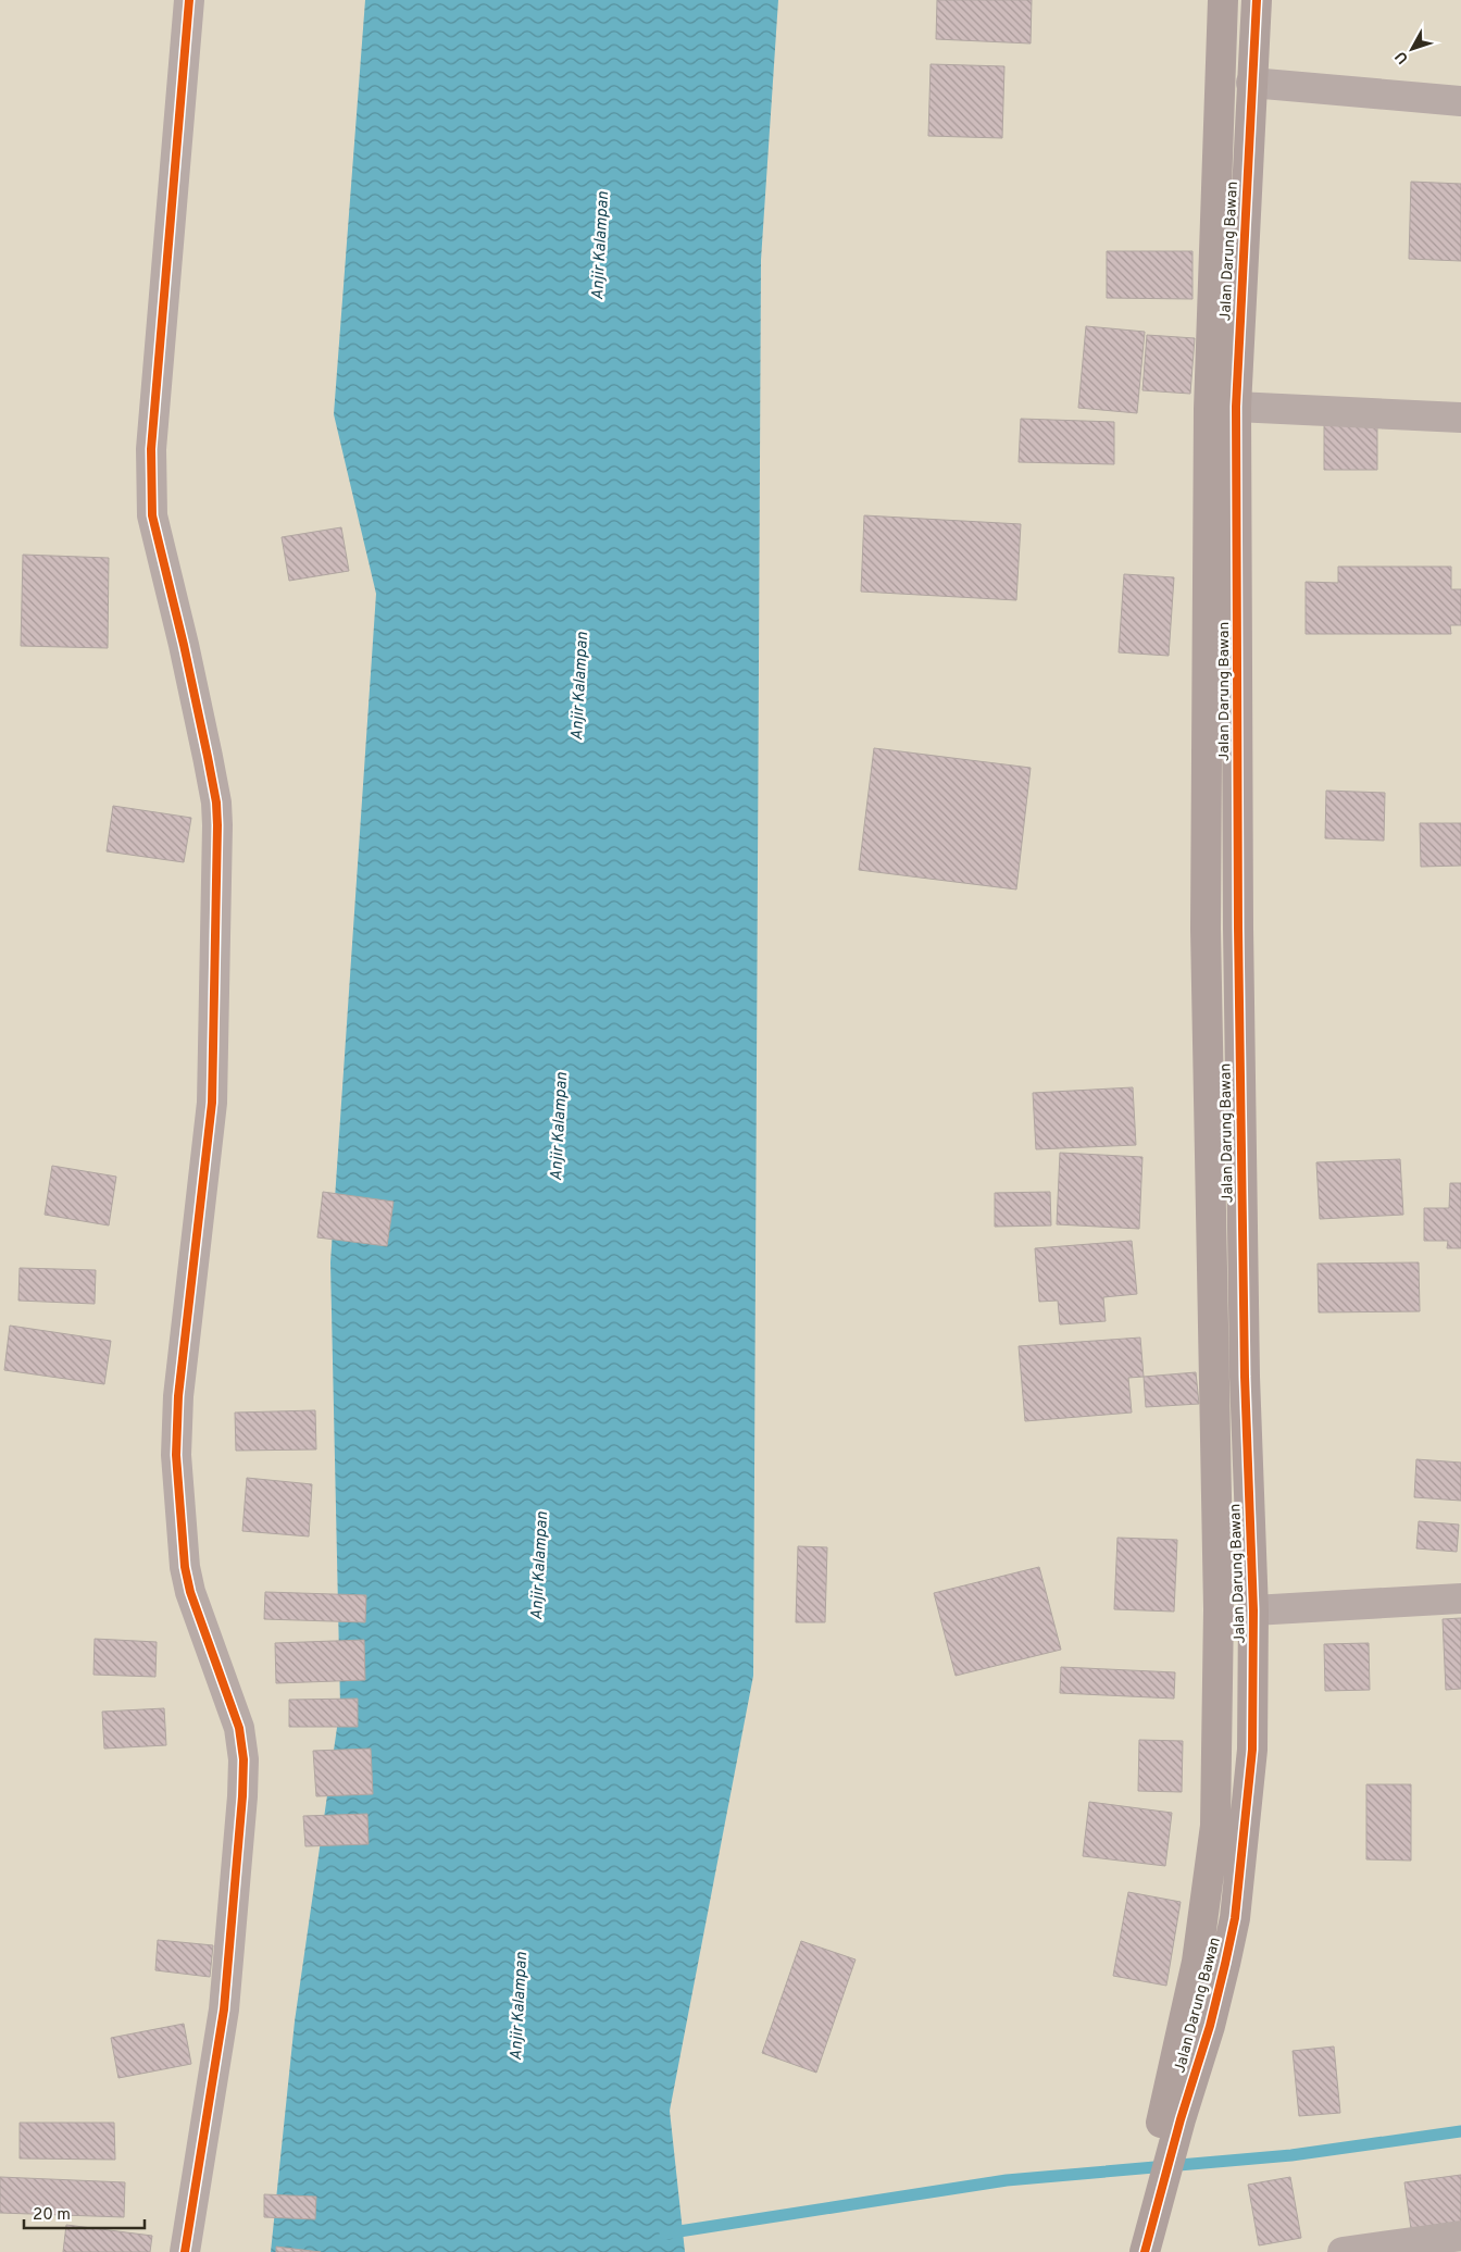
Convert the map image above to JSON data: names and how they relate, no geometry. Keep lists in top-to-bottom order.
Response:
{
  "streets": {
    "street": ["Jalan Darung Bawan"]
  },
  "water": ["Anjir Kalampan"],
  "scale_bar": "20 m",
  "north": "bottom left"
}
